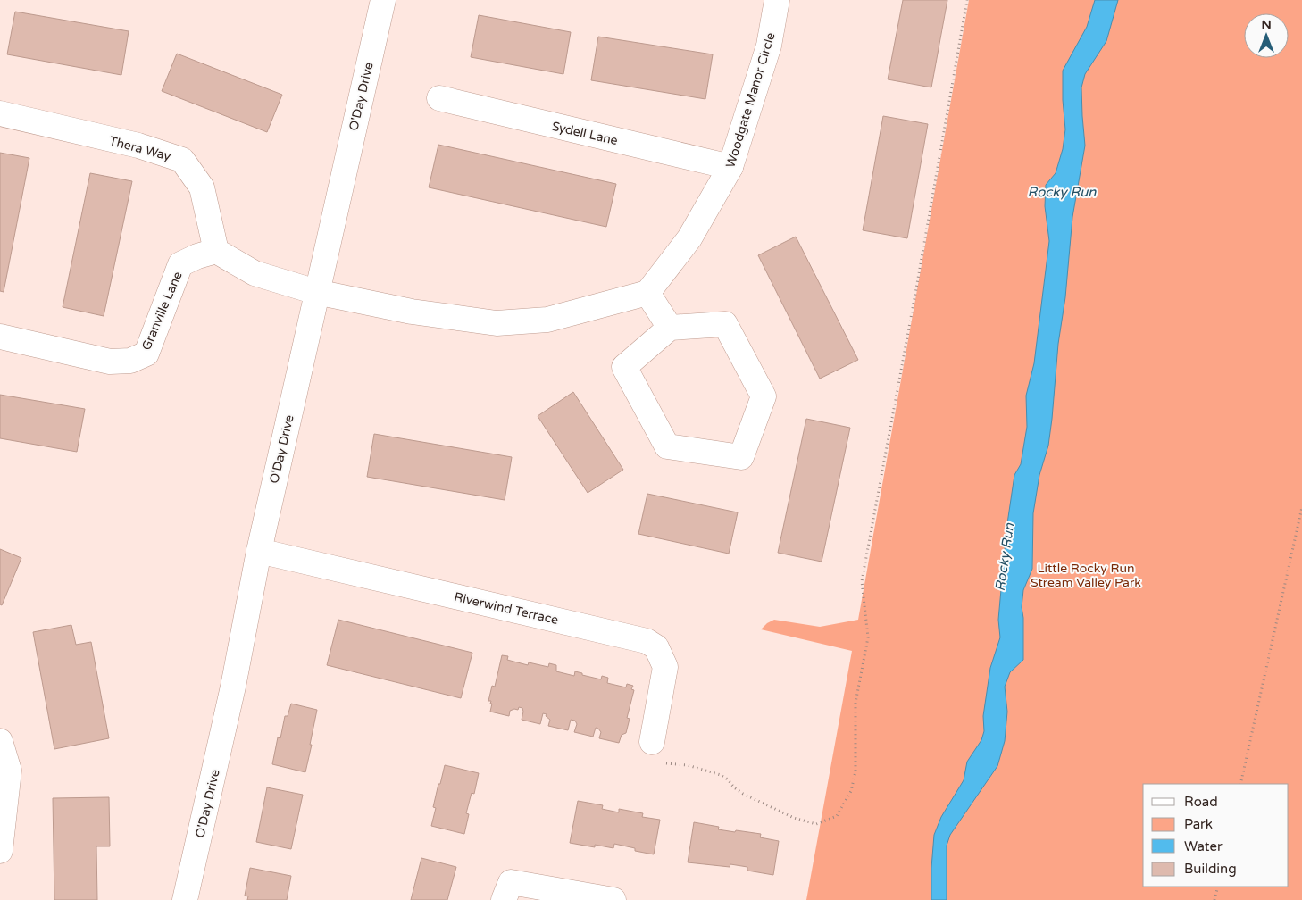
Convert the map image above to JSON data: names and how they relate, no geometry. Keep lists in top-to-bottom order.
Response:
{
  "streets": {
    "street": [
      "O'Day Drive",
      "Woodgate Manor Circle",
      "Sydell Lane",
      "Thera Way",
      "Granville Lane",
      "Riverwind Terrace"
    ]
  },
  "crossings": [
    ["O'Day Drive", "Riverwind Terrace"],
    ["Woodgate Manor Circle", "Sydell Lane"],
    ["Thera Way", "Granville Lane"]
  ],
  "water": ["Rocky Run"],
  "parks": ["Little Rocky Run Stream Valley Park"],
  "legend": [
    "Road",
    "Park",
    "Water",
    "Building"
  ],
  "north": "top"
}
